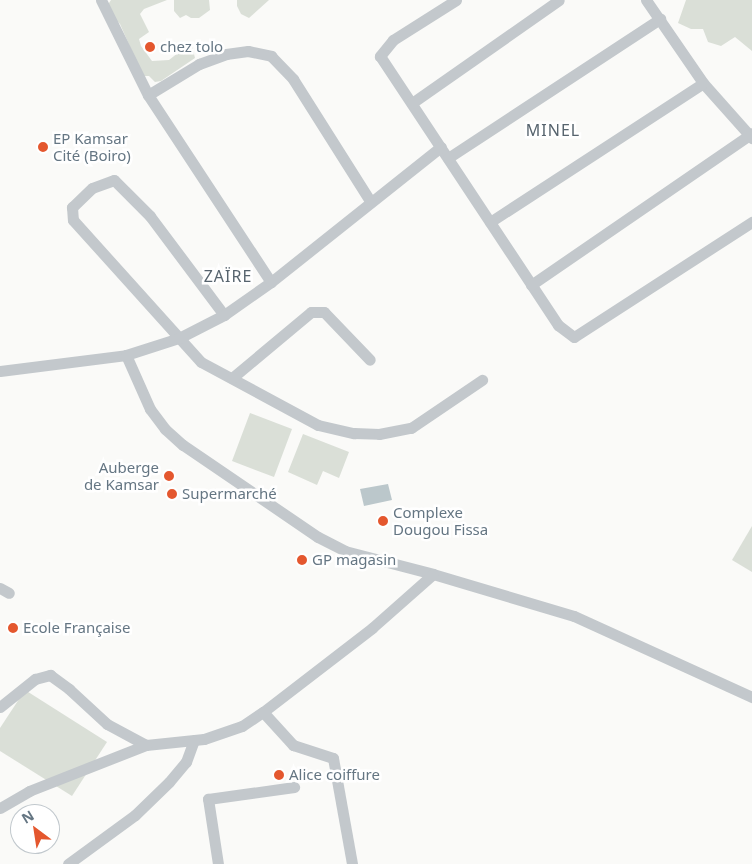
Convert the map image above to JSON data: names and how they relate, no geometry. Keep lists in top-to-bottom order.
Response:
{
  "districts": ["MINEL", "ZAÏRE"],
  "places": [
    "chez tolo",
    "EP Kamsar Cité (Boiro)",
    "Auberge de Kamsar",
    "Supermarché",
    "Complexe Dougou Fissa",
    "GP magasin",
    "Ecole Française",
    "Alice coiffure"
  ],
  "north": "top left"
}
